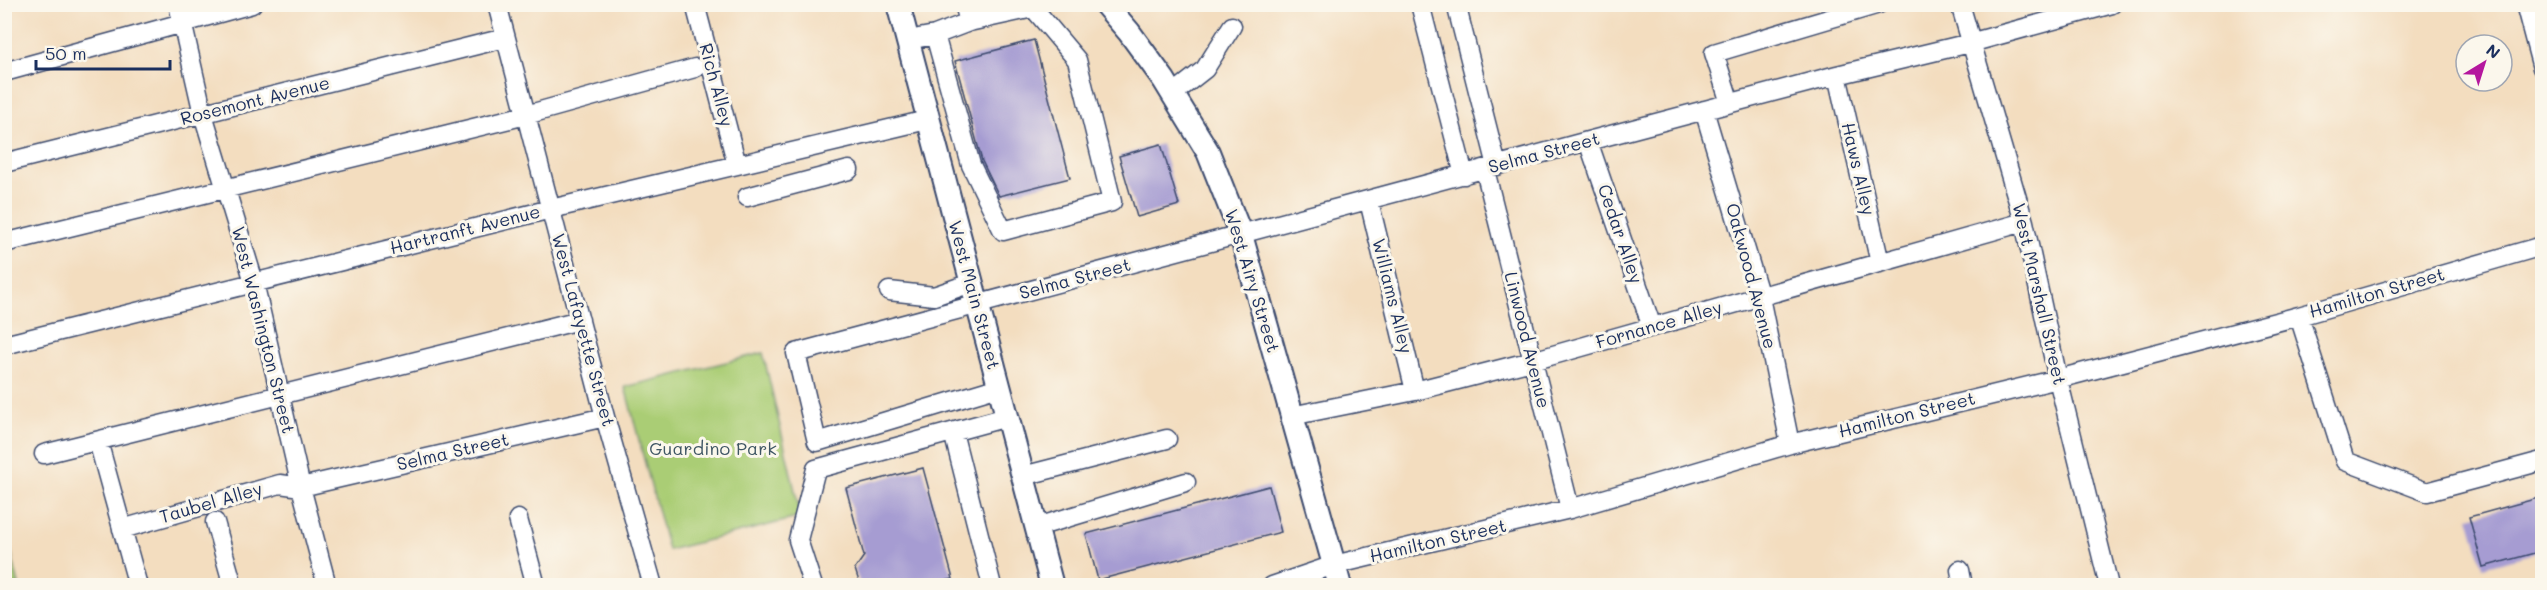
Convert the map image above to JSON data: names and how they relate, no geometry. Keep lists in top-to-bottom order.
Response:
{
  "streets": {
    "main road": ["West Airy Street", "West Main Street"],
    "street": [
      "Rich Alley",
      "Rosemont Avenue",
      "Selma Street",
      "Haws Alley",
      "Hartranft Avenue",
      "Cedar Alley",
      "Oakwood Avenue",
      "Hamilton Street",
      "West Marshall Street",
      "Williams Alley",
      "Fornance Alley",
      "West Washington Street",
      "West Lafayette Street",
      "Linwood Avenue",
      "Taubel Alley"
    ]
  },
  "crossings": [
    ["Rich Alley", "Hartranft Avenue"],
    ["Rosemont Avenue", "West Washington Street"],
    ["Rosemont Avenue", "West Lafayette Street"],
    ["Selma Street", "Haws Alley"],
    ["Selma Street", "Cedar Alley"],
    ["Selma Street", "Oakwood Avenue"],
    ["Selma Street", "West Airy Street"],
    ["Selma Street", "West Marshall Street"],
    ["Selma Street", "West Main Street"],
    ["Selma Street", "Williams Alley"],
    ["Selma Street", "West Washington Street"],
    ["Selma Street", "West Lafayette Street"],
    ["Selma Street", "Linwood Avenue"],
    ["Selma Street", "Taubel Alley"],
    ["Haws Alley", "Fornance Alley"],
    ["Hartranft Avenue", "West Main Street"],
    ["Hartranft Avenue", "West Washington Street"],
    ["Hartranft Avenue", "West Lafayette Street"],
    ["Cedar Alley", "Fornance Alley"],
    ["Oakwood Avenue", "Hamilton Street"],
    ["Oakwood Avenue", "Fornance Alley"],
    ["West Airy Street", "Hamilton Street"],
    ["West Airy Street", "Fornance Alley"],
    ["Hamilton Street", "West Marshall Street"],
    ["Hamilton Street", "Linwood Avenue"],
    ["West Marshall Street", "Fornance Alley"],
    ["Williams Alley", "Fornance Alley"],
    ["Fornance Alley", "Linwood Avenue"],
    ["West Washington Street", "Taubel Alley"]
  ],
  "parks": ["Guardino Park"],
  "scale_bar": "50 m",
  "north": "top right"
}
